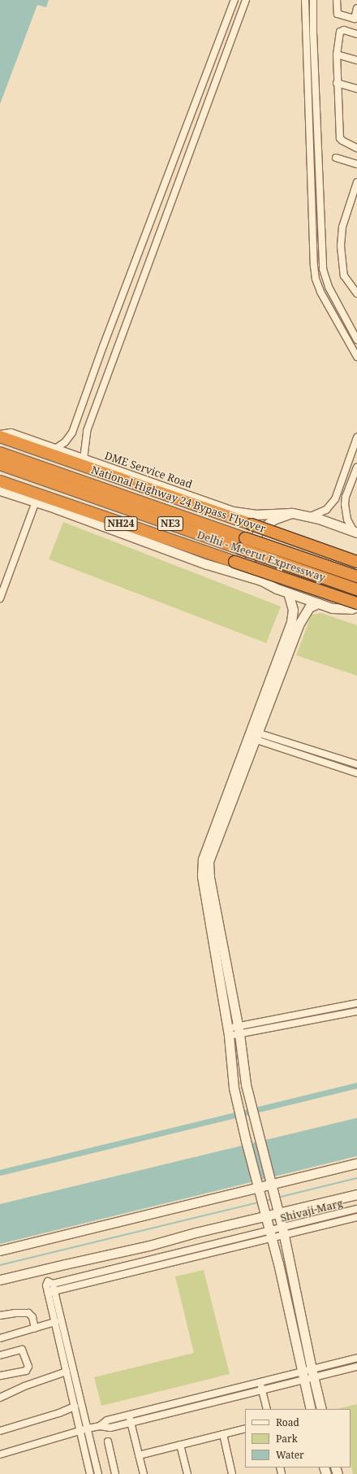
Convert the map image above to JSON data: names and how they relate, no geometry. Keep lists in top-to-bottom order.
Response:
{
  "streets": {
    "highway": [
      "National Highway 24 Bypass Flyover",
      "NH24",
      "NE3",
      "Delhi - Meerut Expressway"
    ],
    "street": ["DME Service Road", "Shivaji Marg"]
  },
  "crossings": [
    ["DME Service Road", "National Highway 24 Bypass Flyover"]
  ],
  "legend": ["Road", "Park", "Water"]
}
